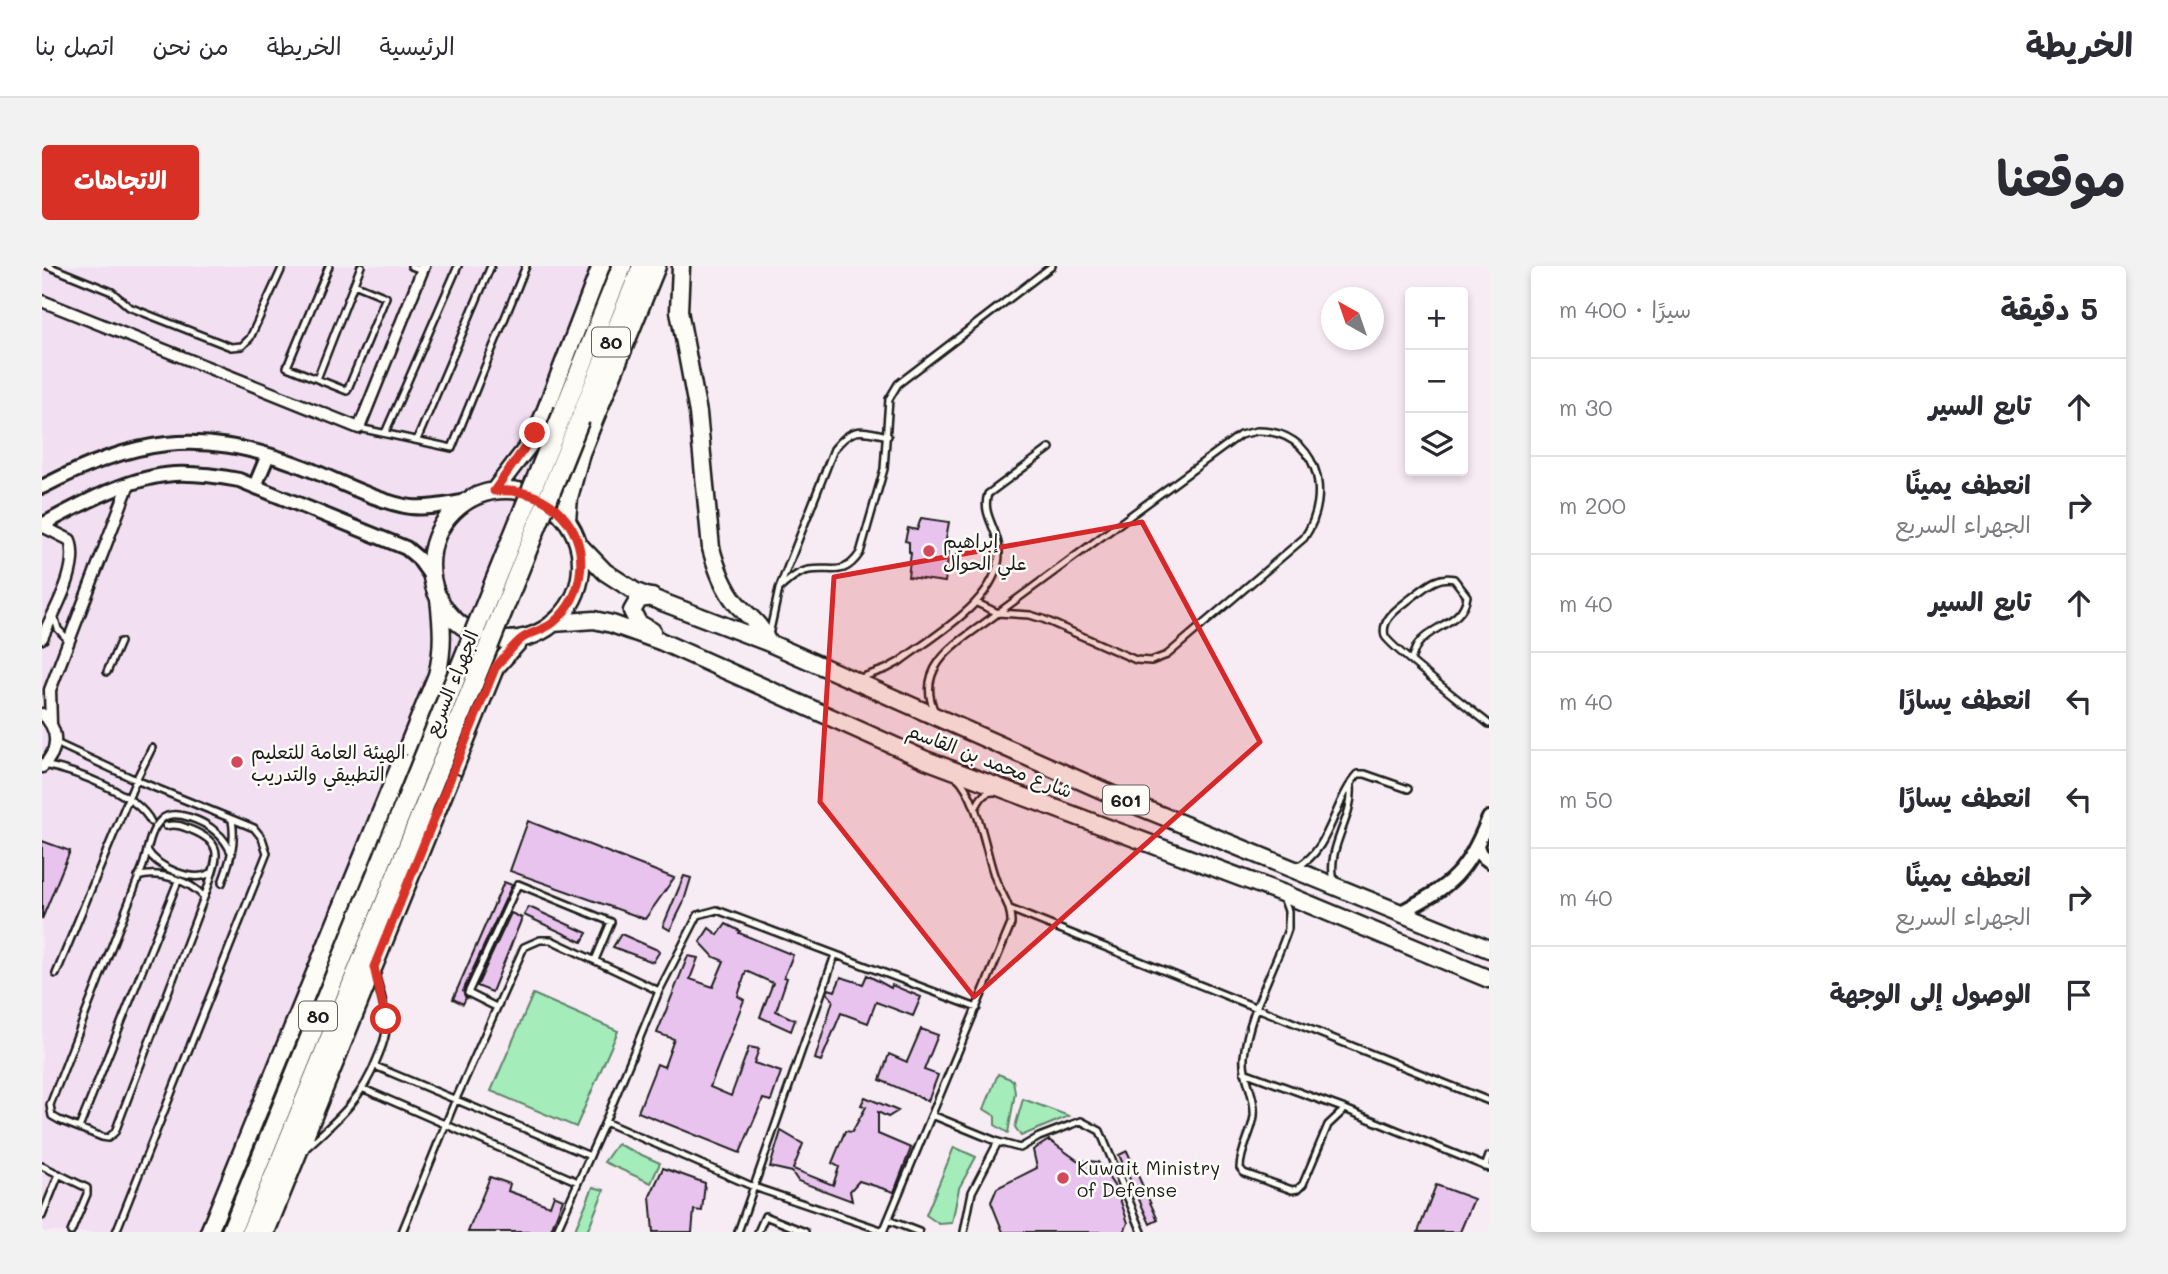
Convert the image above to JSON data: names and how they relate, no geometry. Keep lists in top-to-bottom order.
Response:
{
  "streets": {
    "highway": ["80", "الجهراء السريع"],
    "main road": ["شارع محمد بن القاسم", "601"]
  },
  "crossings": [
    ["الجهراء السريع", "شارع محمد بن القاسم"],
    ["الجهراء السريع", "601"],
    ["شارع محمد بن القاسم", "601"]
  ],
  "places": ["إبراهيم علي الحوال", "الهيئة العامة للتعليم التطبيقي والتدريب", "Kuwait Ministry of Defense"],
  "north": "top left",
  "page": {
    "header": "الخريطة",
    "nav": [
      "الرئيسية",
      "الخريطة",
      "من نحن",
      "اتصل بنا"
    ],
    "title": "موقعنا",
    "buttons": "الاتجاهات",
    "heading": ["5 دقيقة", "سيرًا · 400 m"],
    "map_buttons": ["+", "−"],
    "list": [
      ["تابع السير", "30 m"],
      ["انعطف يمينًا", "الجهراء السريع", "200 m"],
      ["تابع السير", "40 m"],
      ["انعطف يسارًا", "40 m"],
      ["انعطف يسارًا", "50 m"],
      ["انعطف يمينًا", "الجهراء السريع", "40 m"],
      "الوصول إلى الوجهة"
    ]
  }
}
